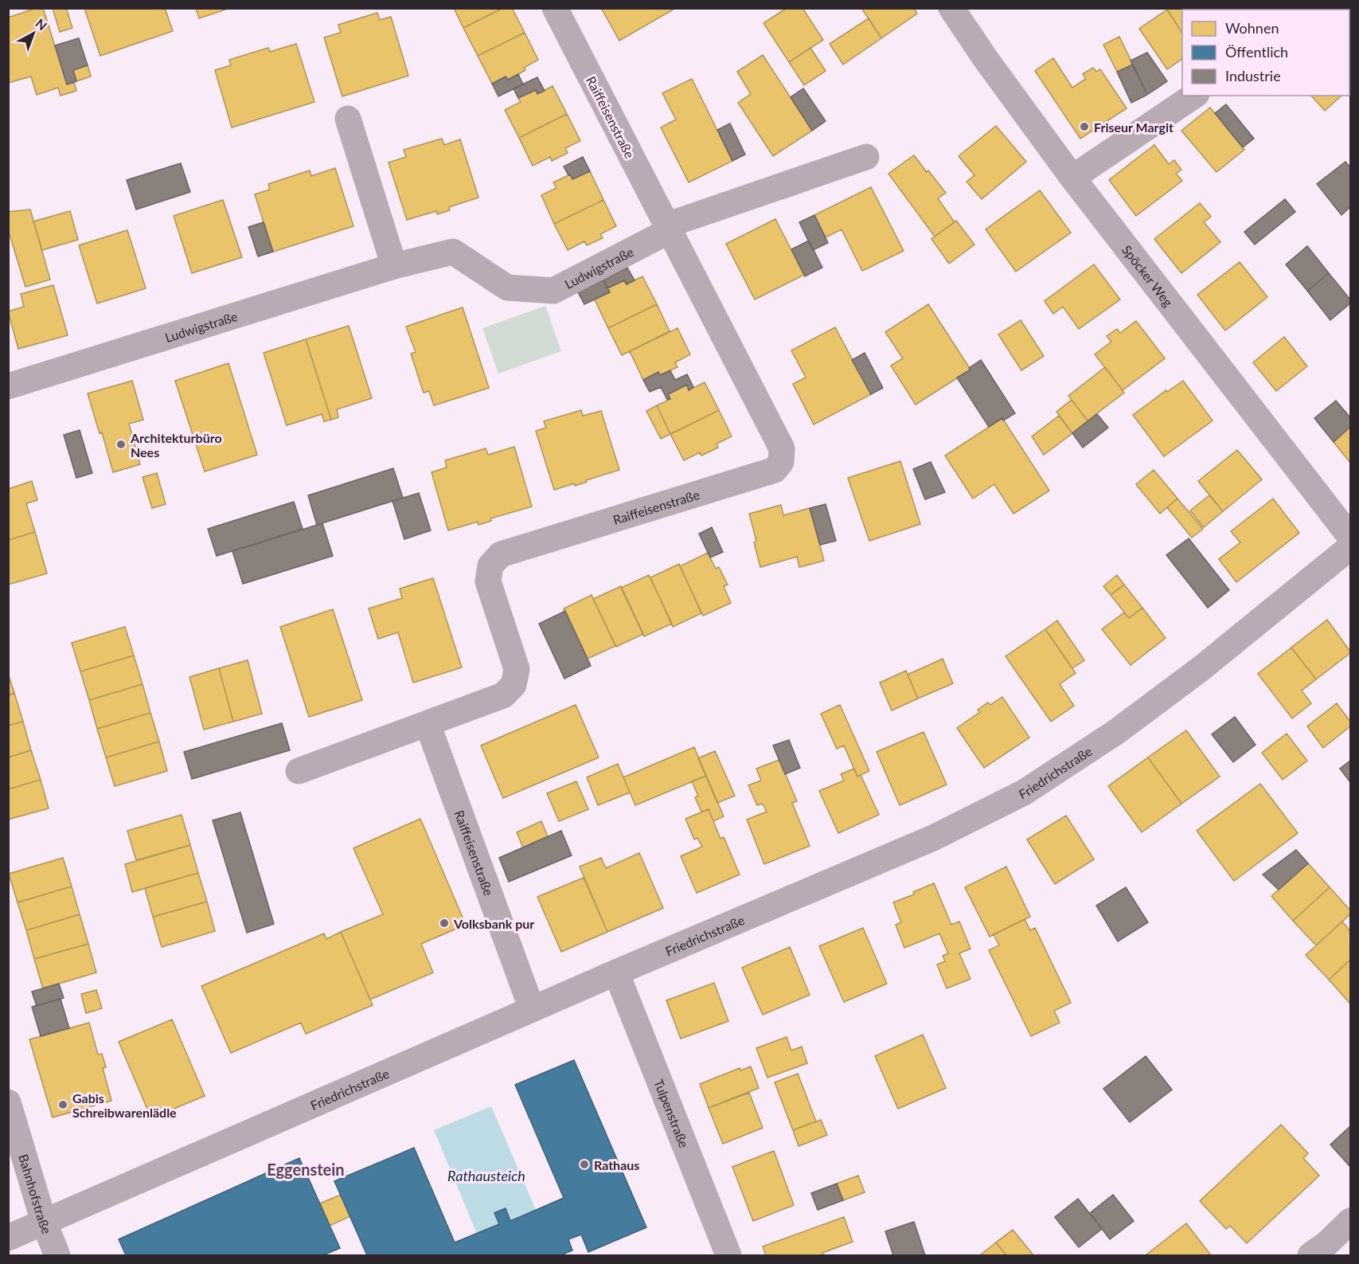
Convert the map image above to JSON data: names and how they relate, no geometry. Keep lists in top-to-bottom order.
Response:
{
  "streets": {
    "street": [
      "Raiffeisenstraße",
      "Ludwigstraße",
      "Spöcker Weg",
      "Friedrichstraße",
      "Tulpenstraße",
      "Bahnhofstraße"
    ]
  },
  "crossings": [
    ["Raiffeisenstraße", "Ludwigstraße"],
    ["Raiffeisenstraße", "Friedrichstraße"],
    ["Friedrichstraße", "Tulpenstraße"],
    ["Friedrichstraße", "Bahnhofstraße"]
  ],
  "districts": ["Eggenstein"],
  "water": ["Rathausteich"],
  "places": [
    "Friseur Margit",
    "Architekturbüro Nees",
    "Volksbank pur",
    "Gabis Schreibwarenlädle",
    "Rathaus"
  ],
  "legend": ["Wohnen", "Öffentlich", "Industrie"],
  "north": "top right"
}
